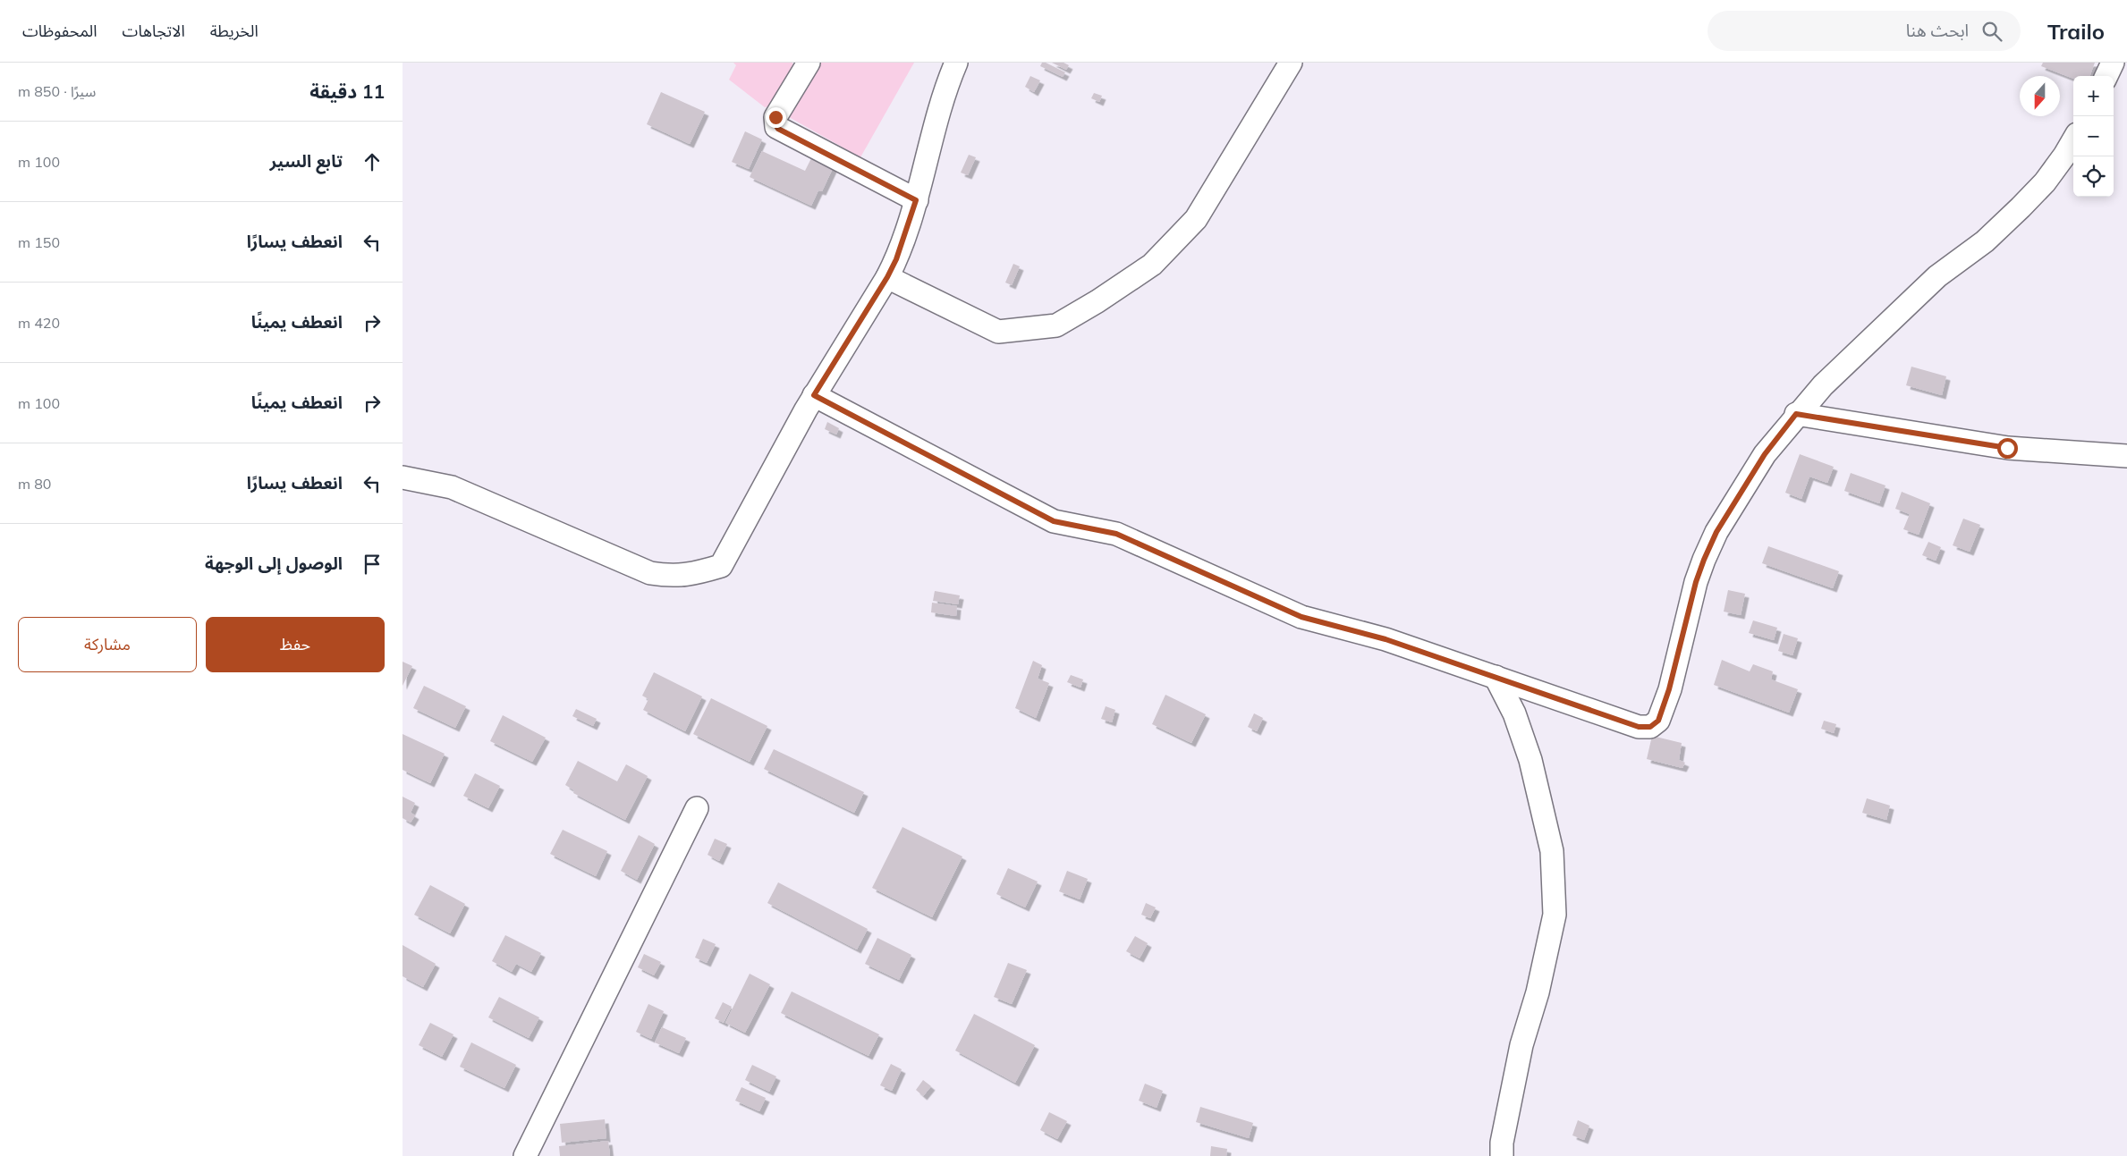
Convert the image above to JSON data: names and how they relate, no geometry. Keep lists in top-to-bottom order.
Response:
{
  "north": "bottom",
  "page": {
    "header": "Trailo",
    "search": "ابحث هنا",
    "nav": ["الخريطة", "الاتجاهات", "المحفوظات"],
    "heading": ["11 دقيقة", "سيرًا · 850 m"],
    "map_buttons": ["+", "−"],
    "list": [
      ["تابع السير", "100 m"],
      ["انعطف يسارًا", "150 m"],
      ["انعطف يمينًا", "420 m"],
      ["انعطف يمينًا", "100 m"],
      ["انعطف يسارًا", "80 m"],
      "الوصول إلى الوجهة"
    ],
    "buttons": ["حفظ", "مشاركة"]
  }
}
